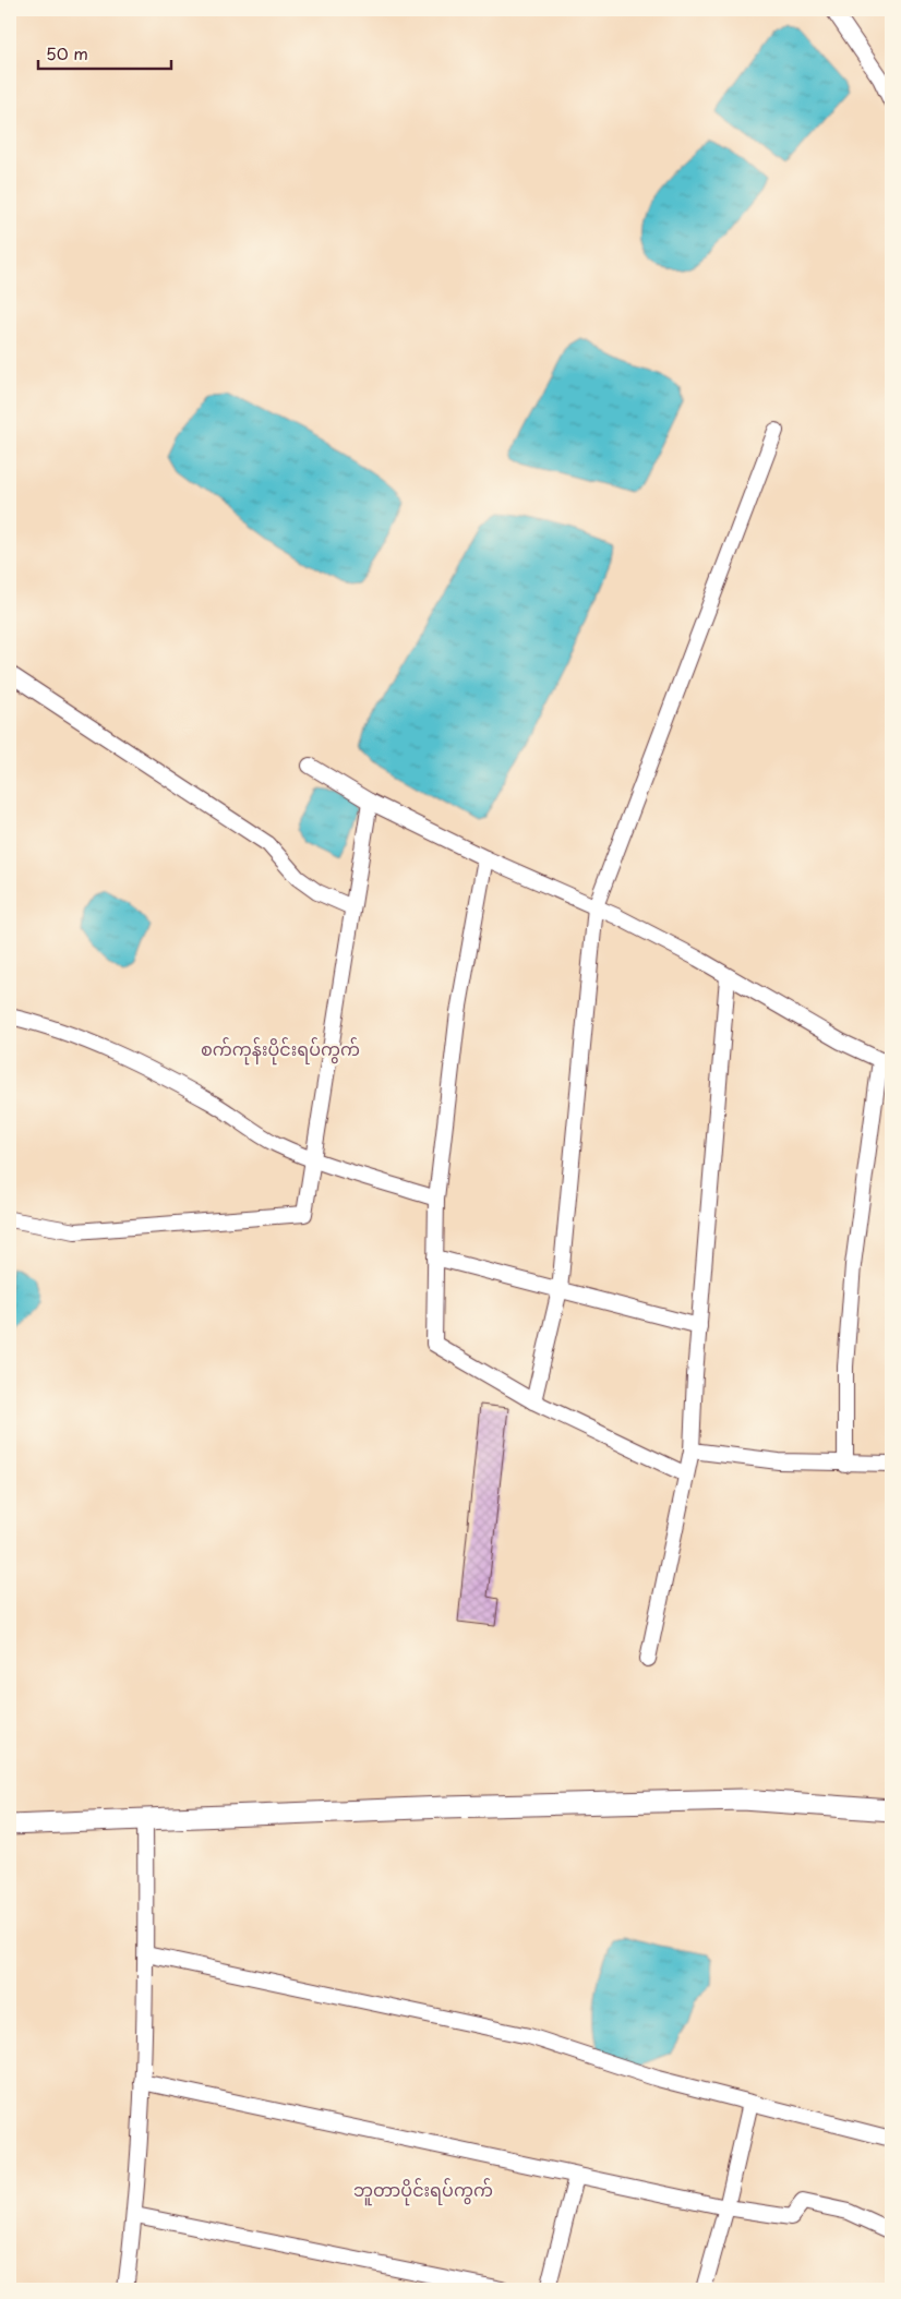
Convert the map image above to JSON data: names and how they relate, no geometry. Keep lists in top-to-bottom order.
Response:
{
  "districts": ["စက်ကုန်းပိုင်းရပ်ကွက်", "ဘူတာပိုင်းရပ်ကွက်"],
  "scale_bar": "50 m"
}
